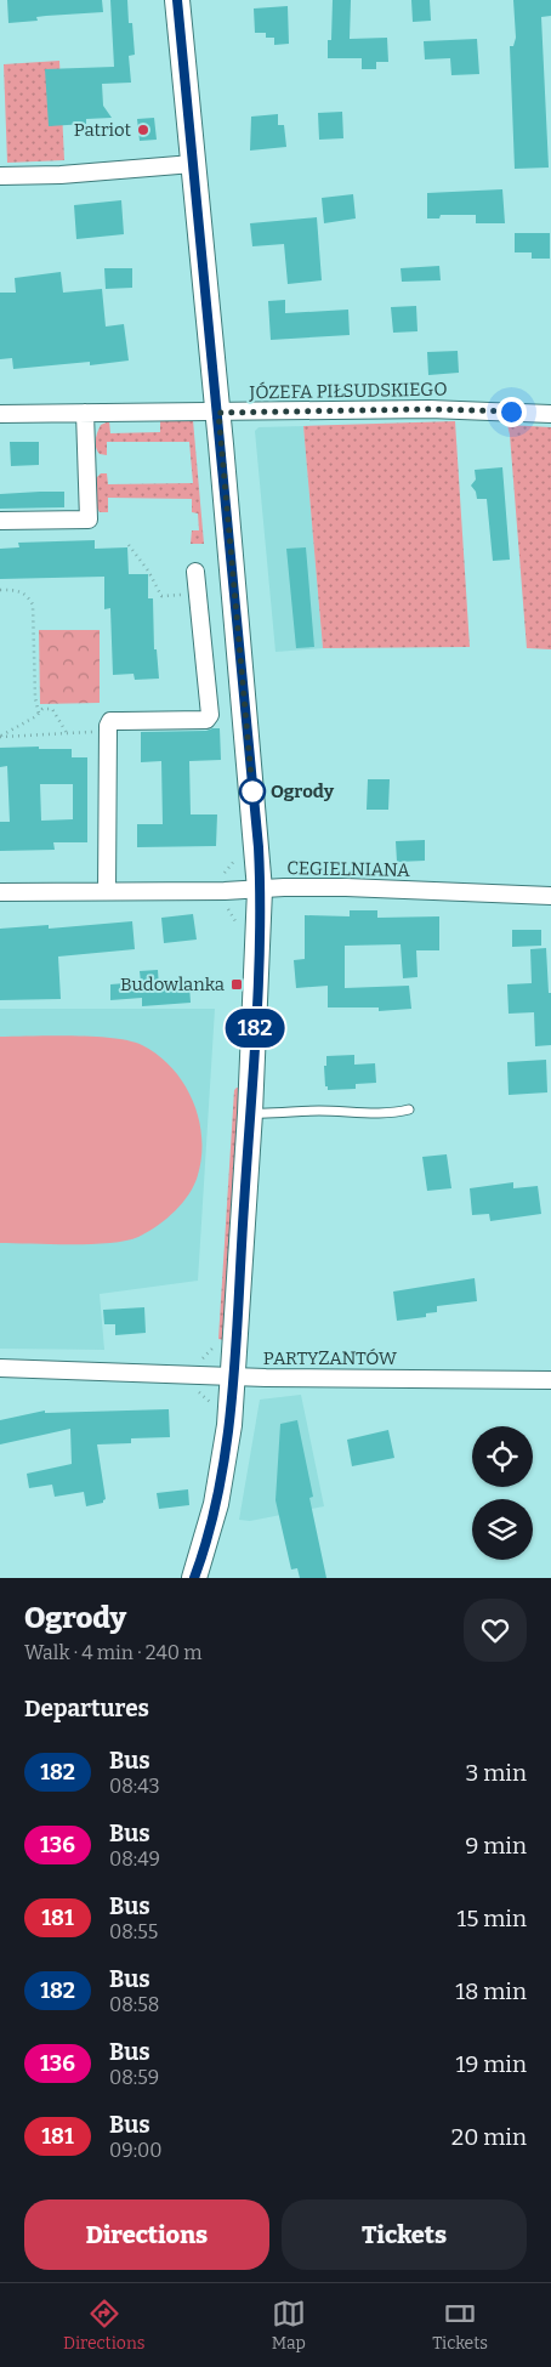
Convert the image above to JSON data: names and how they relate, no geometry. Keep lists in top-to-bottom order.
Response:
{
  "streets": {
    "street": ["JÓZEFA PIŁSUDSKIEGO", "CEGIELNIANA", "PARTYZANTÓW"]
  },
  "places": {
    "other": ["Patriot", "Ogrody"],
    "transit": ["Budowlanka"]
  },
  "lines": ["bus line 182"],
  "page": {
    "on_map": "182",
    "heading": [
      ["Ogrody", "Walk · 4 min · 240 m"],
      "Departures"
    ],
    "list": [
      {
        "mark": "182",
        "name": "Bus",
        "note": "08:43",
        "value": "3 min"
      },
      {
        "mark": "136",
        "name": "Bus",
        "note": "08:49",
        "value": "9 min"
      },
      {
        "mark": "181",
        "name": "Bus",
        "note": "08:55",
        "value": "15 min"
      },
      {
        "mark": "182",
        "name": "Bus",
        "note": "08:58",
        "value": "18 min"
      },
      {
        "mark": "136",
        "name": "Bus",
        "note": "08:59",
        "value": "19 min"
      },
      {
        "mark": "181",
        "name": "Bus",
        "note": "09:00",
        "value": "20 min"
      }
    ],
    "buttons": ["Directions", "Tickets"],
    "tabs": ["Directions", "Map", "Tickets"]
  }
}
